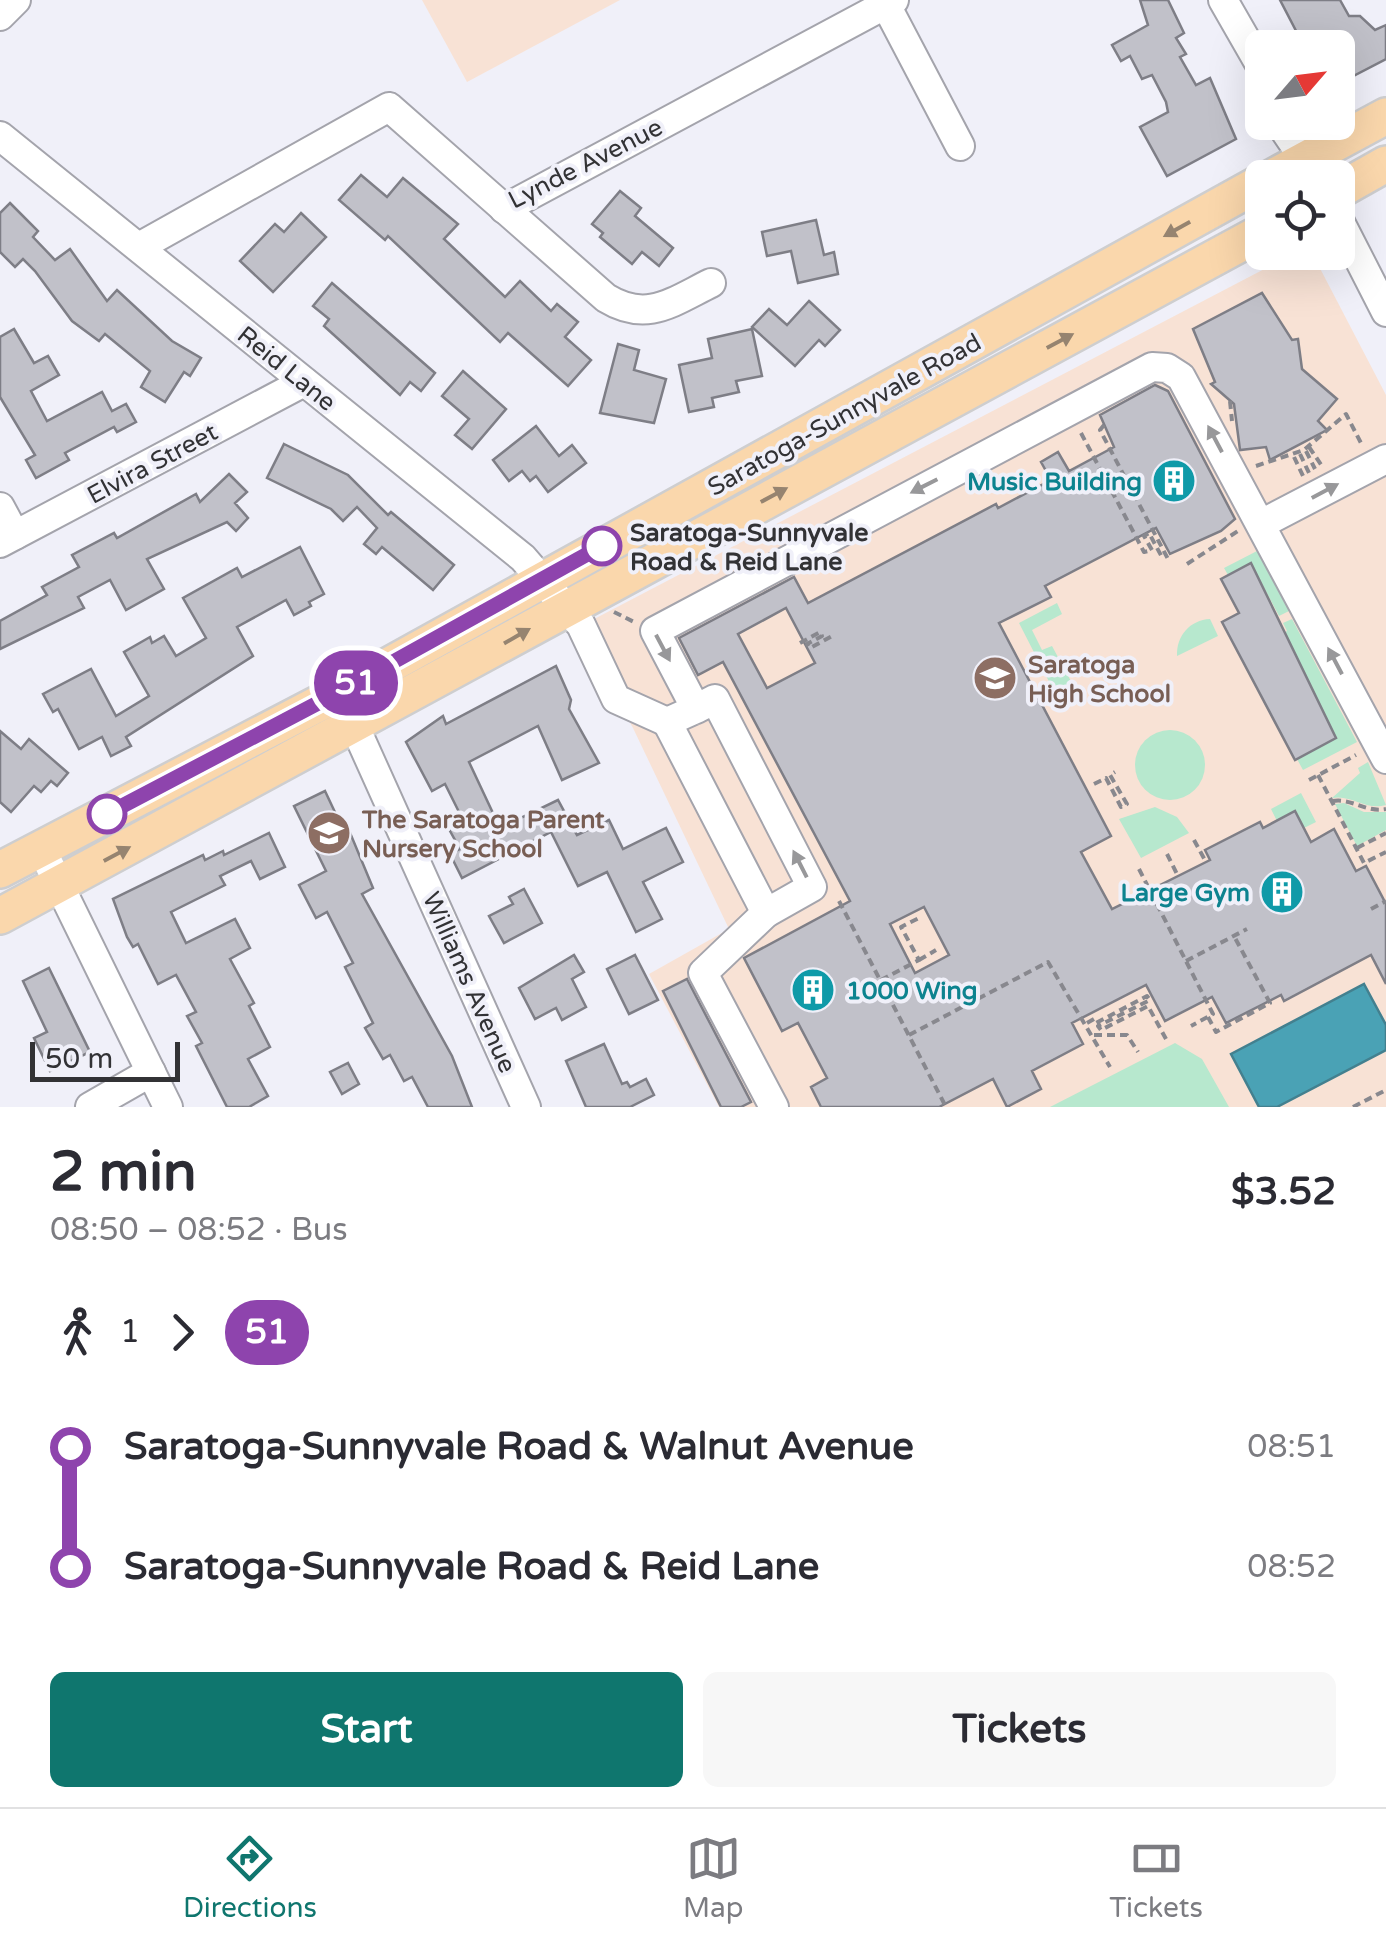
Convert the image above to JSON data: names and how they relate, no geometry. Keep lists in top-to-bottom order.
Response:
{
  "streets": {
    "main road": ["Saratoga-Sunnyvale Road"],
    "street": [
      "Lynde Avenue",
      "Reid Lane",
      "Elvira Street",
      "Williams Avenue"
    ]
  },
  "crossings": [
    ["Lynde Avenue", "Reid Lane"],
    ["Reid Lane", "Saratoga-Sunnyvale Road"],
    ["Reid Lane", "Elvira Street"],
    ["Saratoga-Sunnyvale Road", "Williams Avenue"]
  ],
  "places": {
    "building": ["Music Building", "Large Gym", "1000 Wing"],
    "other": ["Saratoga-Sunnyvale Road & Reid Lane"],
    "school or university": ["Saratoga High School", "The Saratoga Parent Nursery School"]
  },
  "lines": ["bus line 51"],
  "scale_bar": "50 m",
  "north": "top right",
  "page": {
    "on_map": "51",
    "scale": "50 m",
    "heading": ["2 min", "08:50 – 08:52 · Bus", "$3.52"],
    "legs": ["1", "51"],
    "list": [
      {
        "name": "Saratoga-Sunnyvale Road & Walnut Avenue",
        "value": "08:51"
      },
      {
        "name": "Saratoga-Sunnyvale Road & Reid Lane",
        "value": "08:52"
      }
    ],
    "buttons": ["Start", "Tickets"],
    "tabs": ["Directions", "Map", "Tickets"]
  }
}
